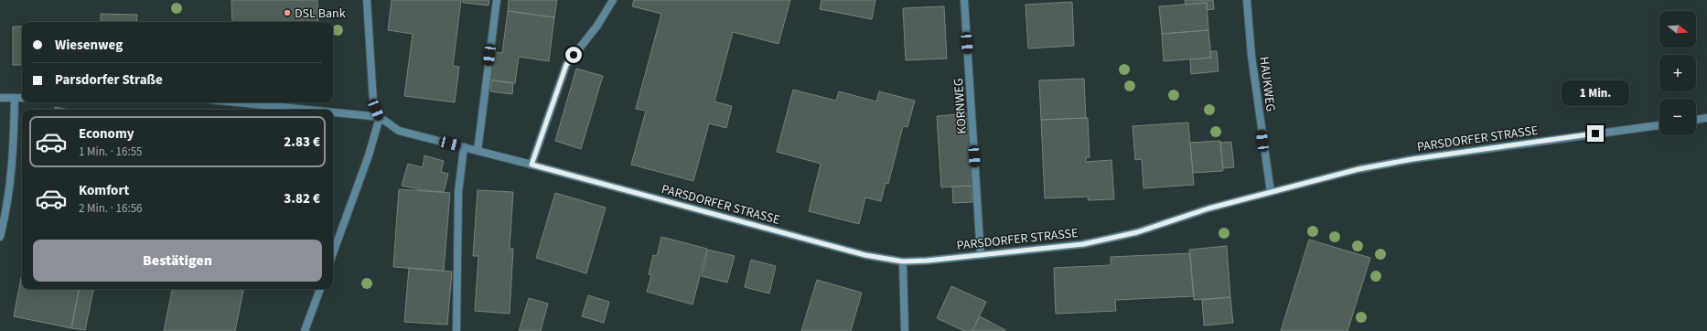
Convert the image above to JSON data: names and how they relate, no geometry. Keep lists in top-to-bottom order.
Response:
{
  "streets": {
    "street": ["HAUKWEG", "KORNWEG", "PARSDORFER STRASSE"]
  },
  "crossings": [
    ["HAUKWEG", "PARSDORFER STRASSE"],
    ["KORNWEG", "PARSDORFER STRASSE"]
  ],
  "places": ["DSL Bank"],
  "north": "right",
  "page": {
    "map_buttons": ["+", "−"],
    "banner": ["Wiesenweg", "Parsdorfer Straße"],
    "bubble": "1 Min.",
    "list": [
      {
        "name": "Economy",
        "note": "1 Min. · 16:55",
        "value": "2.83 €"
      },
      {
        "name": "Komfort",
        "note": "2 Min. · 16:56",
        "value": "3.82 €"
      }
    ],
    "buttons": "Bestätigen"
  }
}
